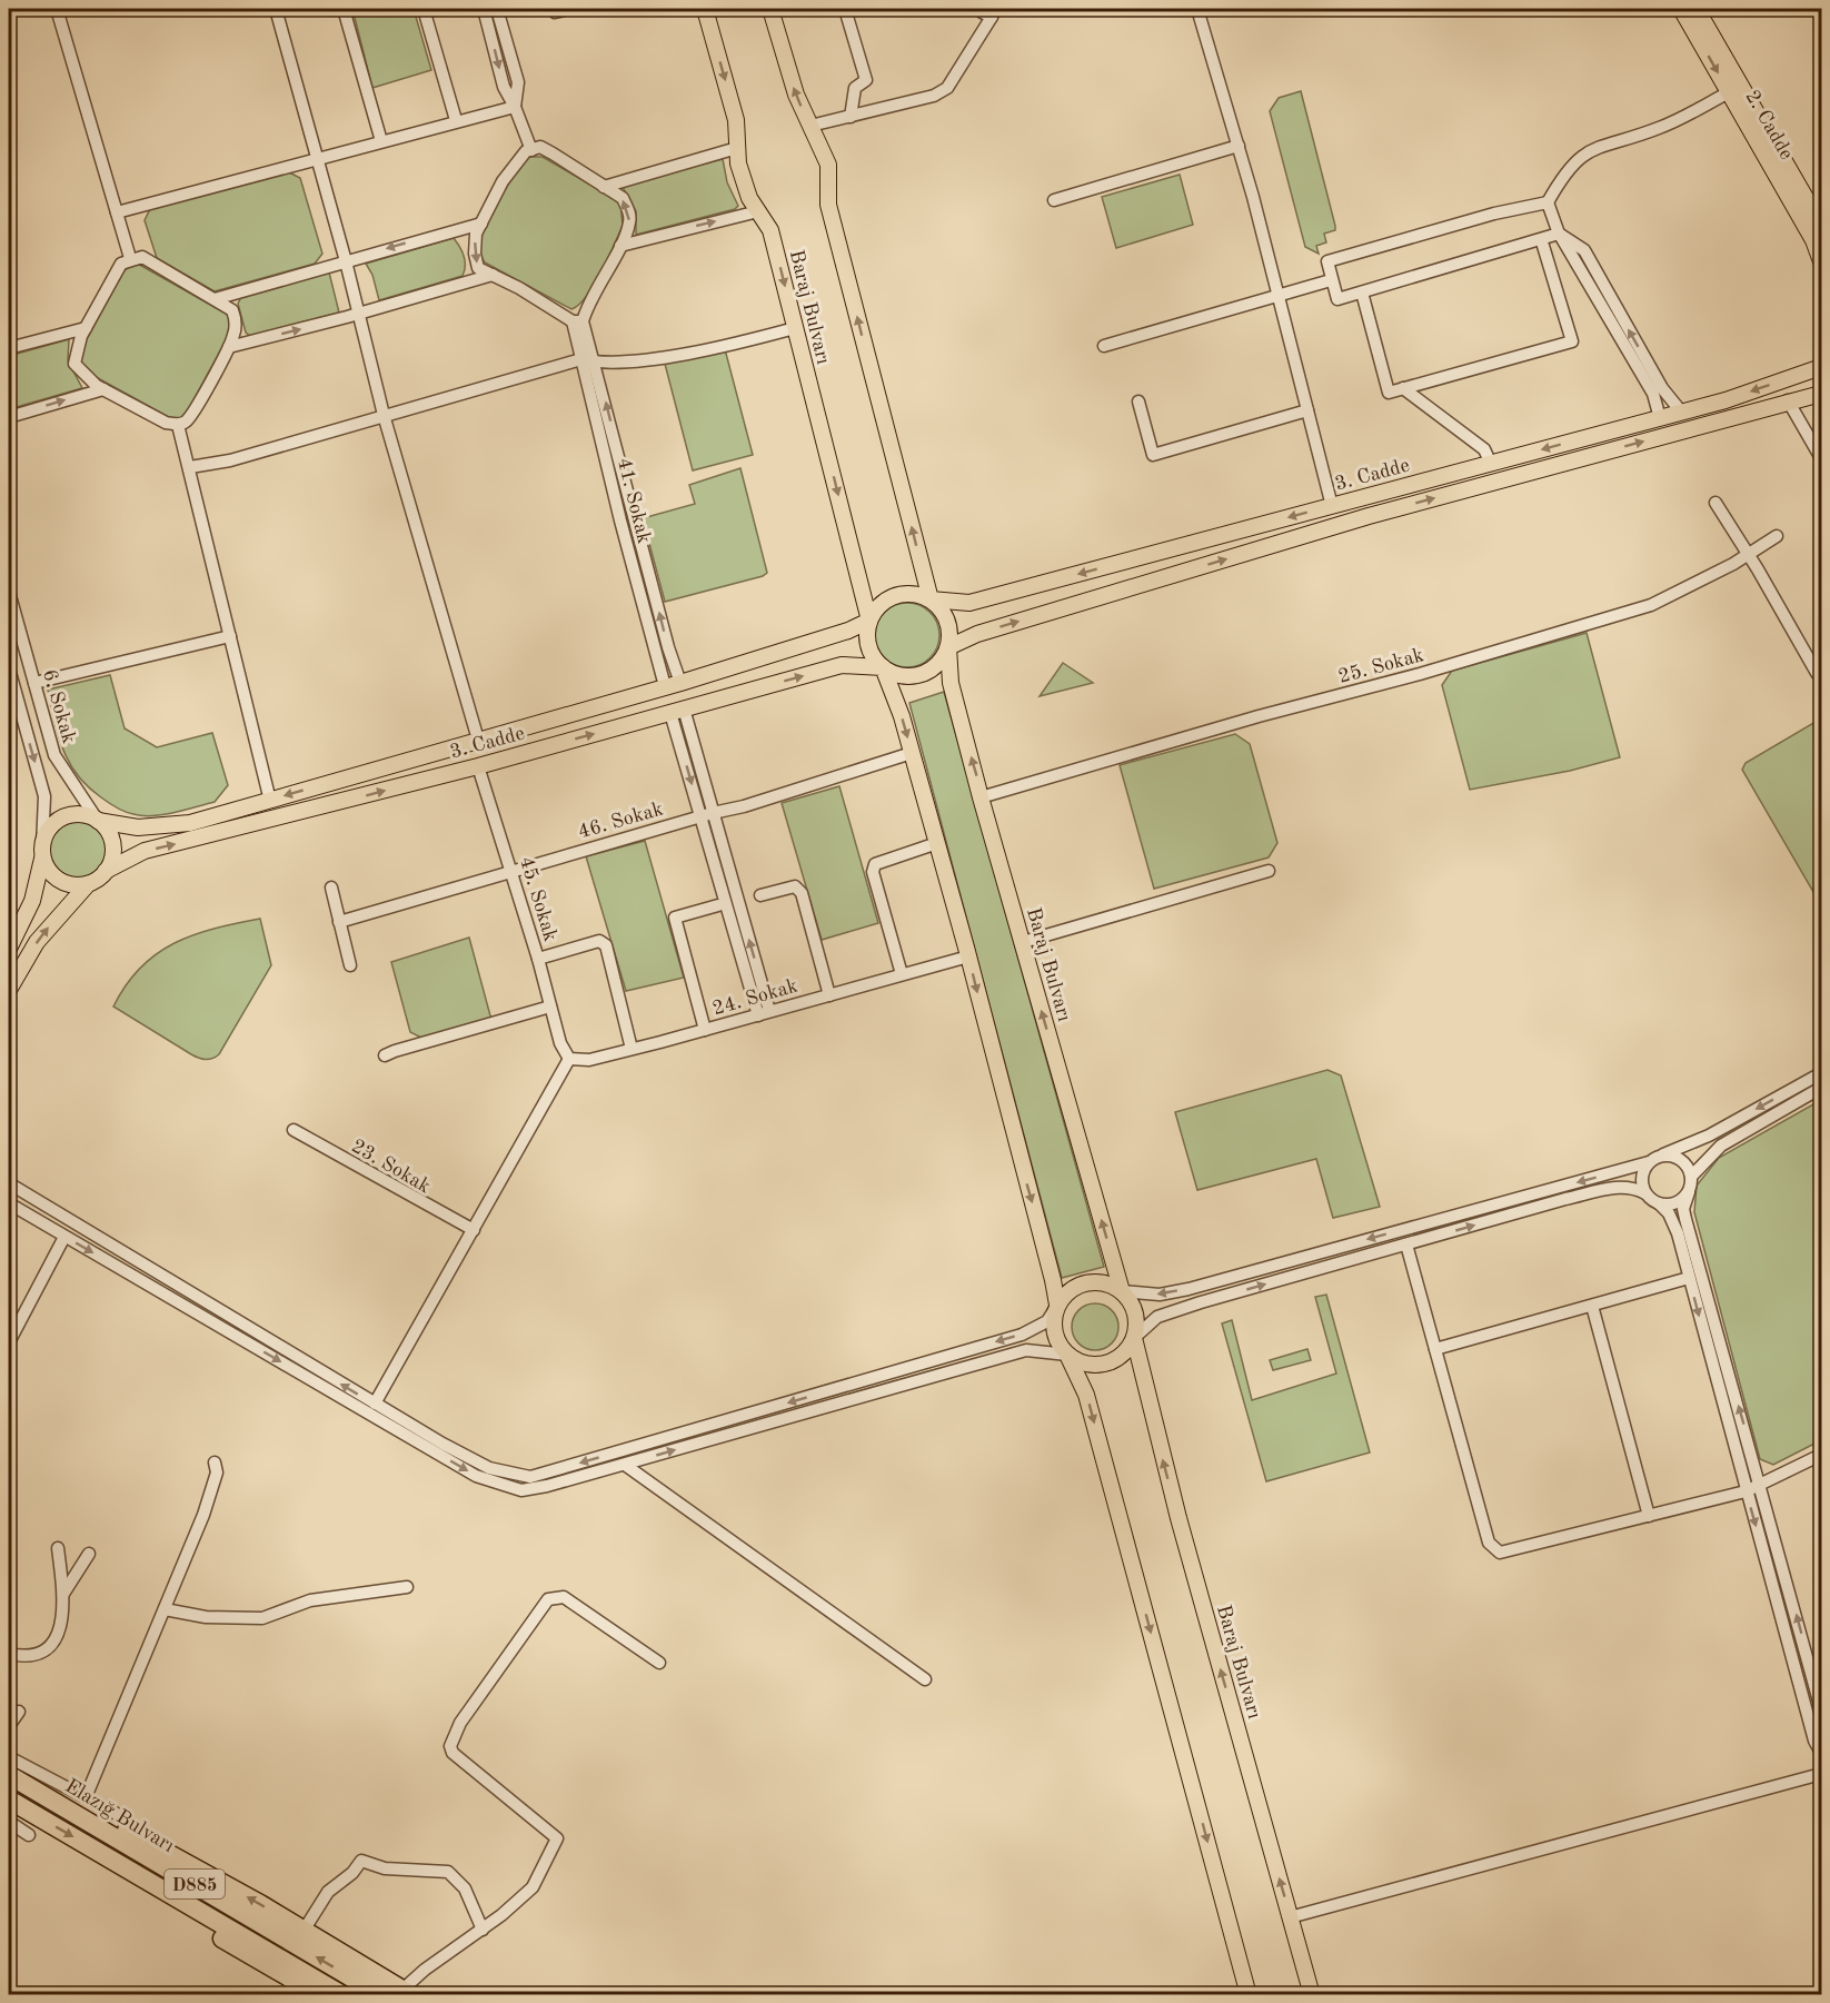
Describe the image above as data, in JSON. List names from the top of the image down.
{
  "streets": {
    "highway": ["Elazığ Bulvarı", "D885"],
    "main road": ["2. Cadde", "Baraj Bulvarı", "3. Cadde"],
    "street": [
      "41. Sokak",
      "25. Sokak",
      "6. Sokak",
      "46. Sokak",
      "45. Sokak",
      "24. Sokak",
      "23. Sokak"
    ]
  },
  "crossings": [
    ["Baraj Bulvarı", "3. Cadde"],
    ["Baraj Bulvarı", "25. Sokak"],
    ["3. Cadde", "41. Sokak"],
    ["3. Cadde", "6. Sokak"],
    ["3. Cadde", "45. Sokak"],
    ["46. Sokak", "45. Sokak"],
    ["45. Sokak", "24. Sokak"]
  ]
}
